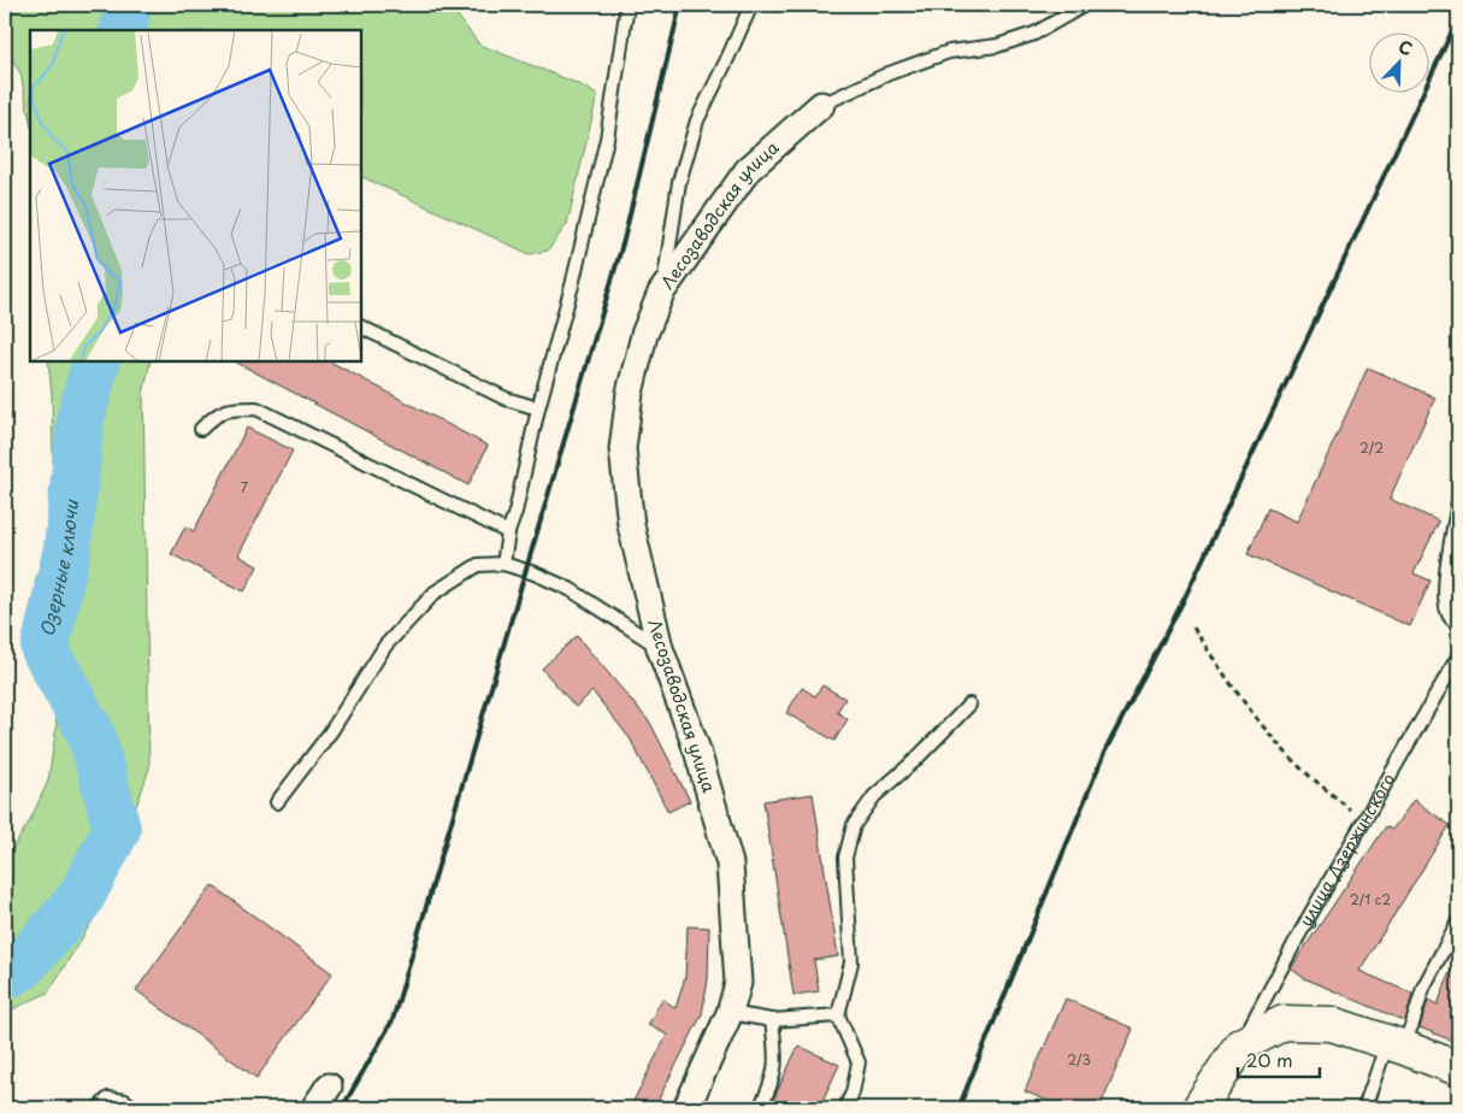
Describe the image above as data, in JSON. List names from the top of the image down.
{
  "streets": {
    "street": ["Лесозаводская улица", "улица Дзержинского"]
  },
  "water": ["Озерные ключи"],
  "house_numbers": [
    "2/2",
    "7",
    "2/1 с2",
    "2/3"
  ],
  "scale_bar": "20 m",
  "north": "top right"
}
